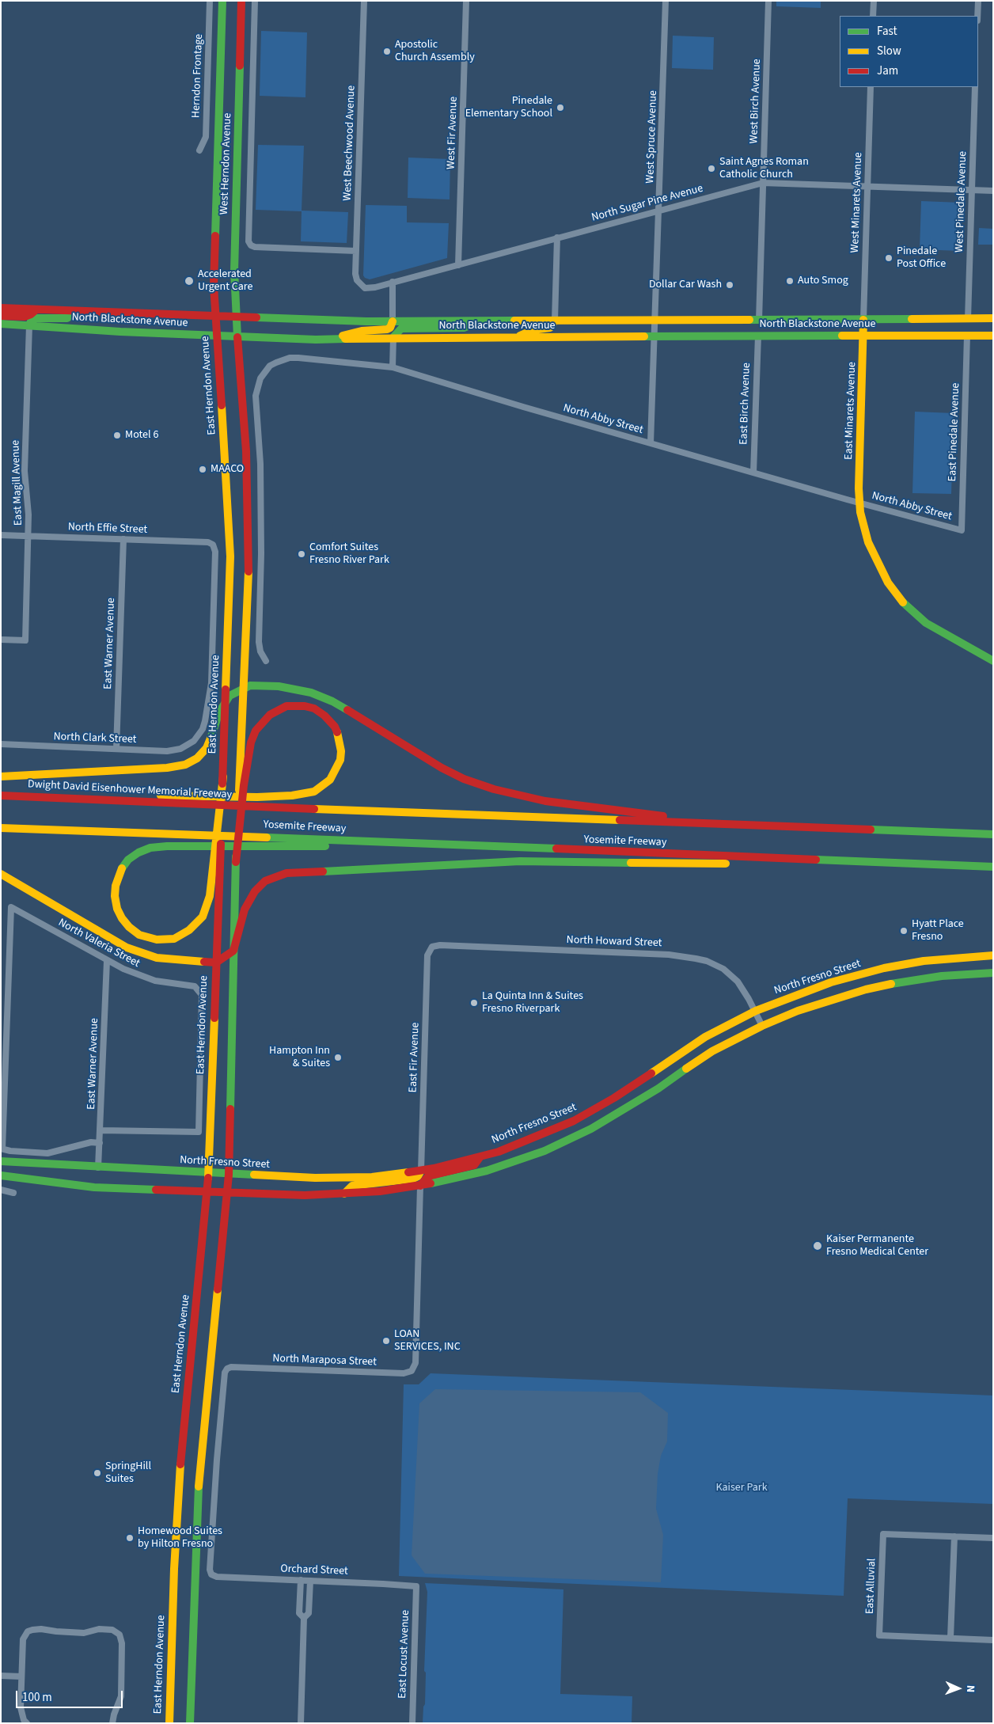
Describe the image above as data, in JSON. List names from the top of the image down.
{
  "streets": {
    "main road": [
      "West Herndon Avenue",
      "North Blackstone Avenue",
      "East Herndon Avenue",
      "East Minarets Avenue",
      "Dwight David Eisenhower Memorial Freeway",
      "Yosemite Freeway",
      "North Fresno Street"
    ],
    "street": [
      "Herndon Frontage",
      "West Birch Avenue",
      "West Fir Avenue",
      "West Spruce Avenue",
      "West Beechwood Avenue",
      "West Pinedale Avenue",
      "West Minarets Avenue",
      "North Sugar Pine Avenue",
      "East Birch Avenue",
      "North Abby Street",
      "East Pinedale Avenue",
      "East Magill Avenue",
      "North Effie Street",
      "East Warner Avenue",
      "North Clark Street",
      "North Howard Street",
      "North Valeria Street",
      "East Fir Avenue",
      "North Maraposa Street",
      "Orchard Street",
      "East Alluvial",
      "East Locust Avenue"
    ]
  },
  "crossings": [
    ["West Birch Avenue", "North Sugar Pine Avenue"],
    ["West Birch Avenue", "North Blackstone Avenue"],
    ["West Fir Avenue", "North Sugar Pine Avenue"],
    ["West Spruce Avenue", "North Sugar Pine Avenue"],
    ["West Spruce Avenue", "North Blackstone Avenue"],
    ["West Spruce Avenue", "North Abby Street"],
    ["West Beechwood Avenue", "North Sugar Pine Avenue"],
    ["West Herndon Avenue", "North Blackstone Avenue"],
    ["West Herndon Avenue", "East Herndon Avenue"],
    ["West Pinedale Avenue", "North Sugar Pine Avenue"],
    ["West Pinedale Avenue", "North Blackstone Avenue"],
    ["West Minarets Avenue", "North Sugar Pine Avenue"],
    ["West Minarets Avenue", "North Blackstone Avenue"],
    ["West Minarets Avenue", "East Minarets Avenue"],
    ["North Blackstone Avenue", "East Herndon Avenue"],
    ["North Blackstone Avenue", "East Birch Avenue"],
    ["North Blackstone Avenue", "East Minarets Avenue"],
    ["North Blackstone Avenue", "East Pinedale Avenue"],
    ["North Blackstone Avenue", "East Magill Avenue"],
    ["East Herndon Avenue", "North Fresno Street"],
    ["East Birch Avenue", "North Abby Street"],
    ["East Minarets Avenue", "North Abby Street"],
    ["North Abby Street", "East Pinedale Avenue"],
    ["East Magill Avenue", "North Effie Street"],
    ["North Effie Street", "East Warner Avenue"],
    ["North Effie Street", "North Clark Street"],
    ["East Warner Avenue", "North Clark Street"],
    ["East Warner Avenue", "North Valeria Street"],
    ["East Warner Avenue", "North Fresno Street"],
    ["Dwight David Eisenhower Memorial Freeway", "Yosemite Freeway"],
    ["North Howard Street", "North Fresno Street"],
    ["North Howard Street", "East Fir Avenue"],
    ["North Fresno Street", "East Fir Avenue"],
    ["North Maraposa Street", "Orchard Street"],
    ["Orchard Street", "East Locust Avenue"]
  ],
  "parks": ["Kaiser Park"],
  "places": [
    "Apostolic Church Assembly",
    "Pinedale Elementary School",
    "Saint Agnes Roman Catholic Church",
    "Pinedale Post Office",
    "Accelerated Urgent Care",
    "Auto Smog",
    "Dollar Car Wash",
    "Motel 6",
    "MAACO",
    "Comfort Suites Fresno River Park",
    "Hyatt Place Fresno",
    "La Quinta Inn & Suites Fresno Riverpark",
    "Hampton Inn & Suites",
    "Kaiser Permanente Fresno Medical Center",
    "LOAN SERVICES, INC",
    "SpringHill Suites",
    "Homewood Suites by Hilton Fresno"
  ],
  "legend": ["Fast", "Slow", "Jam"],
  "scale_bar": "100 m",
  "north": "right"
}
